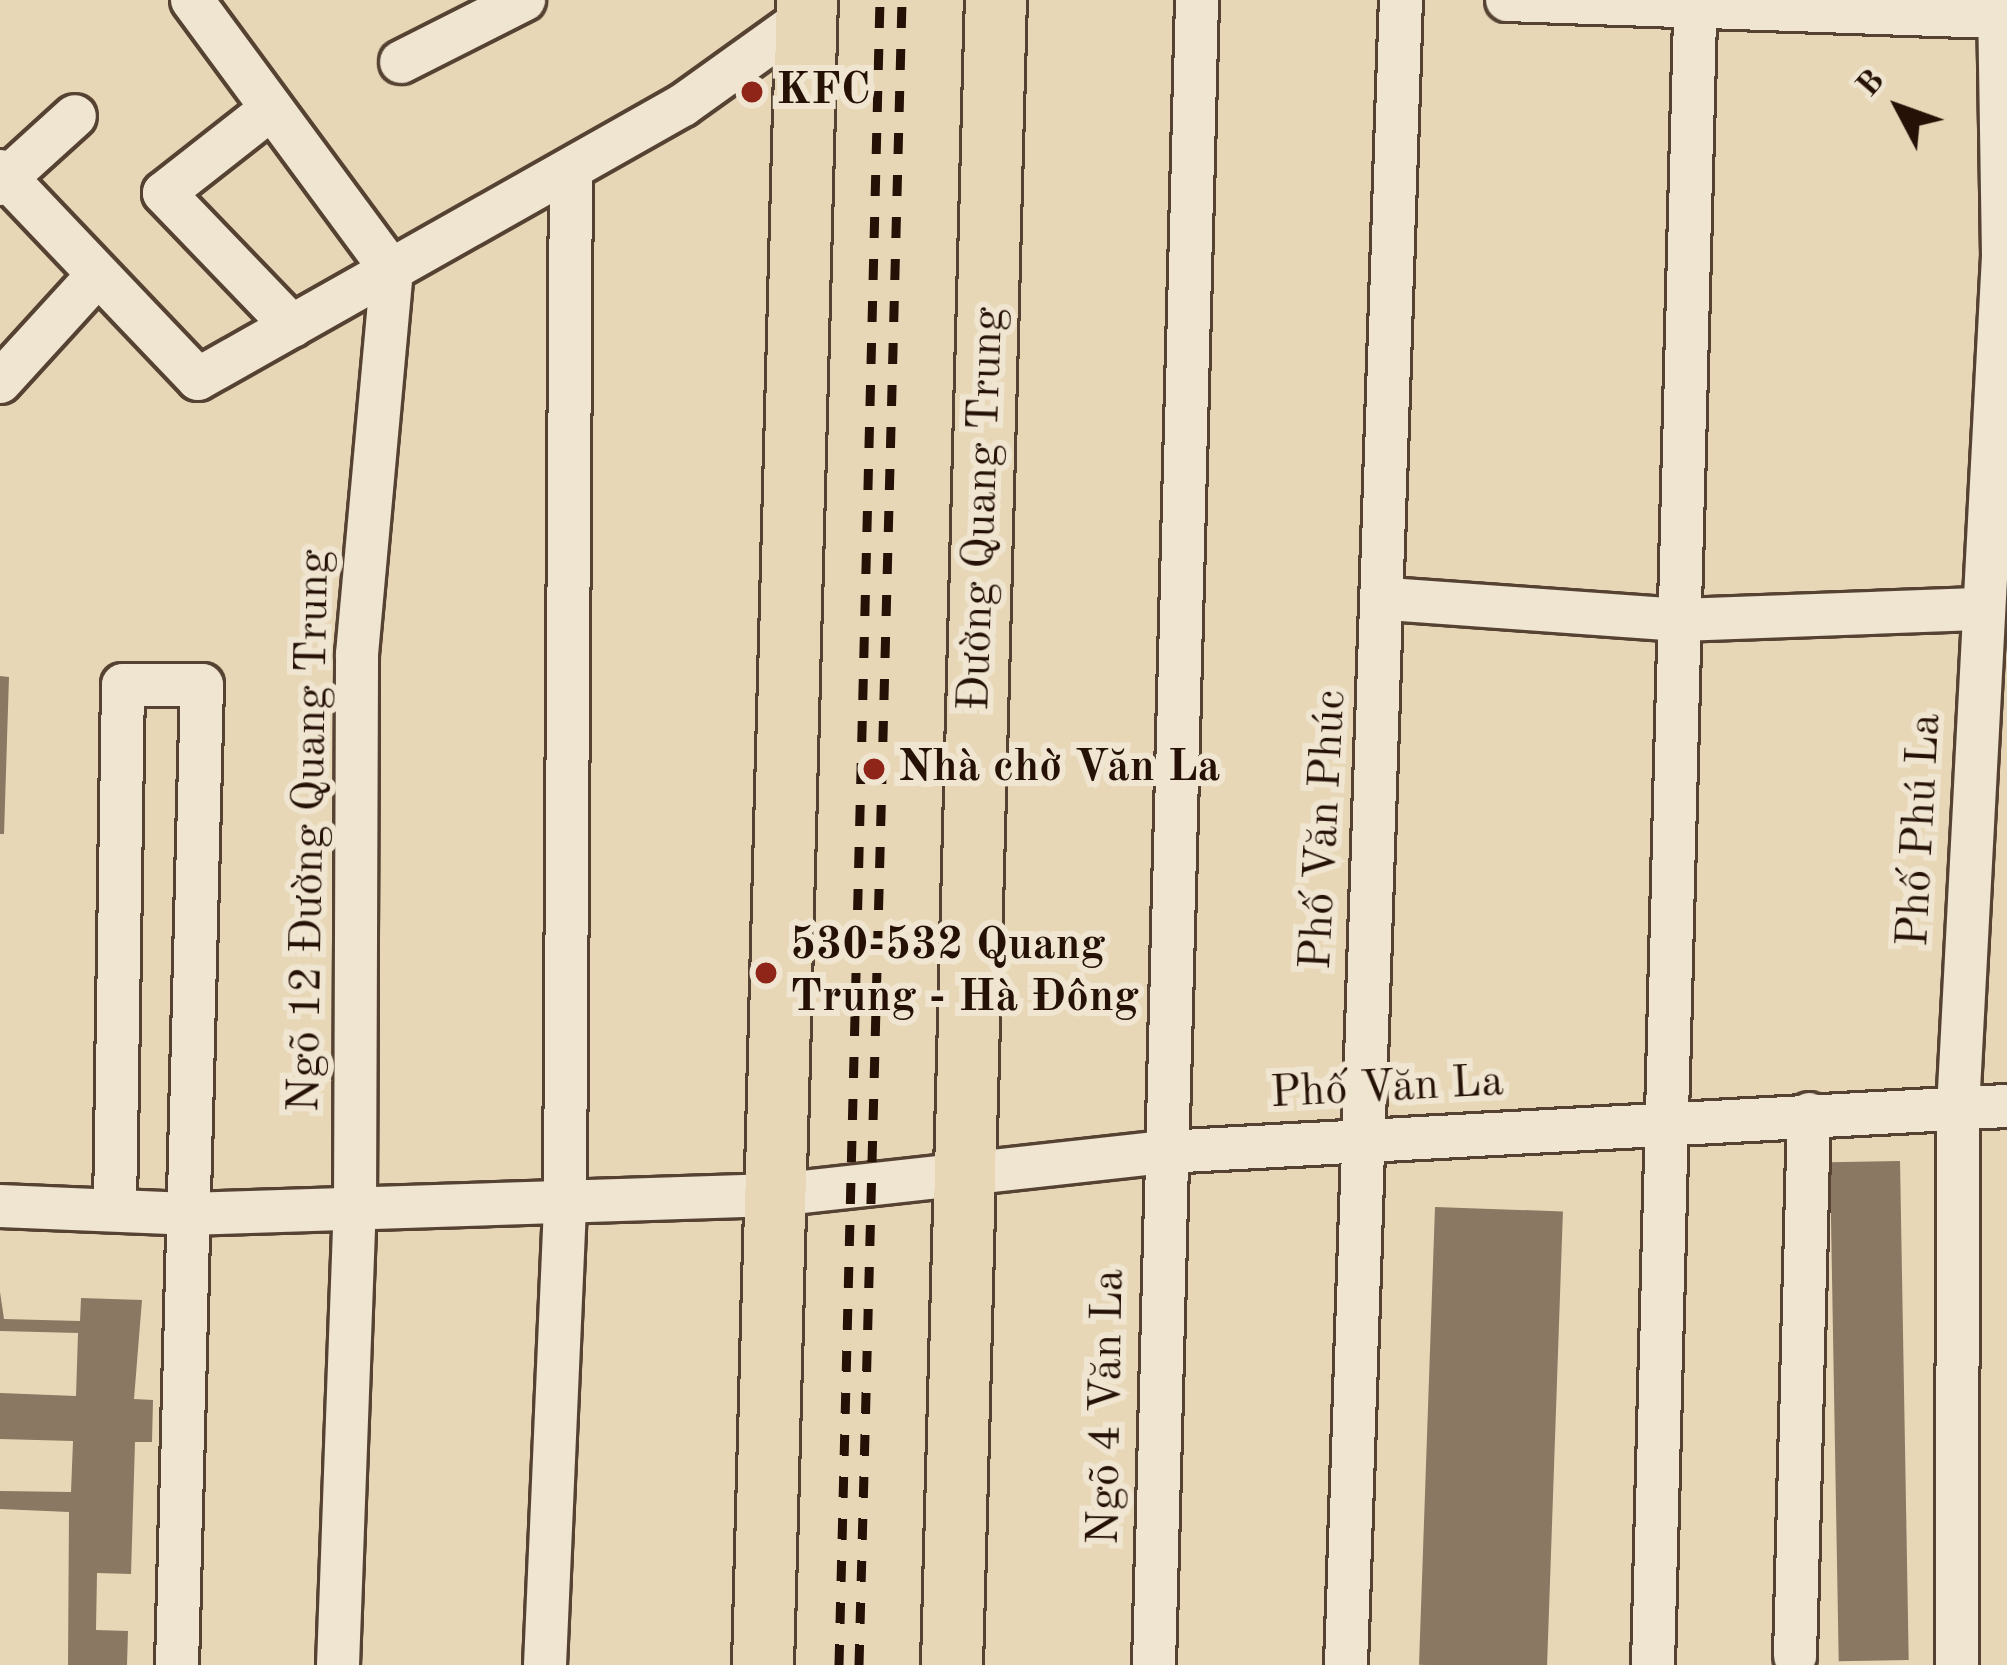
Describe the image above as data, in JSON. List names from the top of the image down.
{
  "streets": {
    "highway": ["Đường Quang Trung"],
    "street": [
      "Phố Văn Phúc",
      "Phố Phú La",
      "Ngõ 12 Đường Quang Trung",
      "Phố Văn La",
      "Ngõ 4 Văn La"
    ]
  },
  "crossings": [
    ["Đường Quang Trung", "Phố Văn La"],
    ["Phố Văn Phúc", "Phố Văn La"],
    ["Phố Phú La", "Phố Văn La"],
    ["Ngõ 12 Đường Quang Trung", "Phố Văn La"],
    ["Phố Văn La", "Ngõ 4 Văn La"]
  ],
  "places": ["KFC", "Nhà chờ Văn La", "530-532 Quang Trung - Hà Đông"],
  "north": "top left"
}
